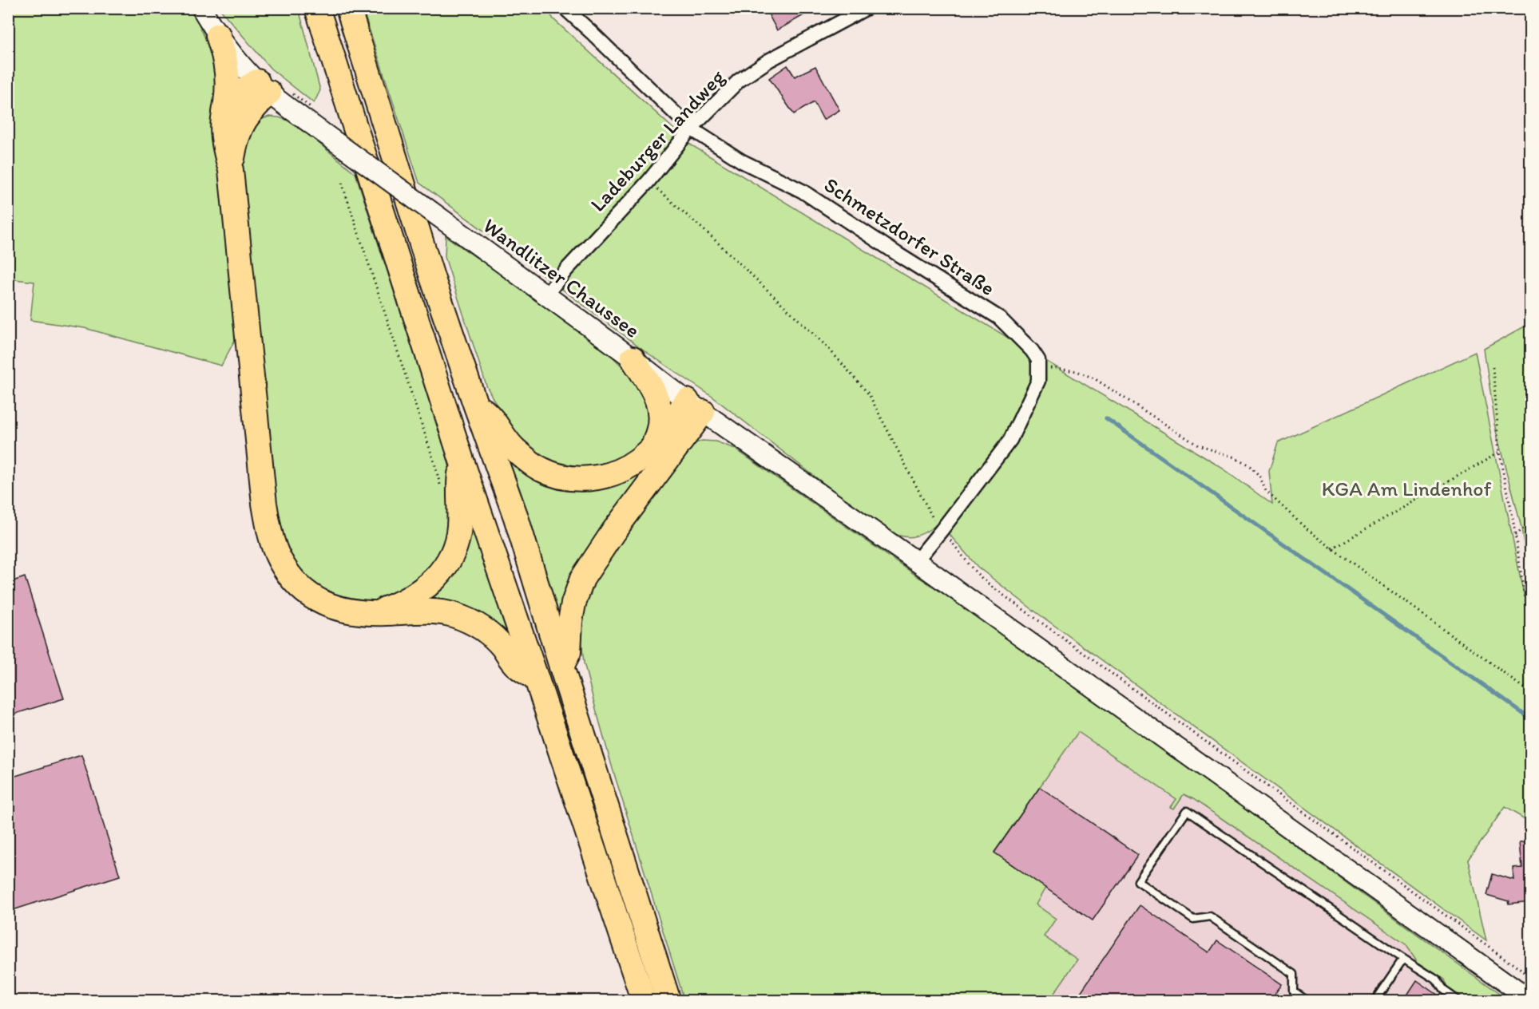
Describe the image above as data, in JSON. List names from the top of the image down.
{
  "streets": {
    "main road": ["Wandlitzer Chaussee"],
    "street": ["Ladeburger Landweg", "Schmetzdorfer Straße"]
  },
  "crossings": [
    ["Ladeburger Landweg", "Schmetzdorfer Straße"],
    ["Ladeburger Landweg", "Wandlitzer Chaussee"]
  ],
  "parks": ["KGA Am Lindenhof"]
}
